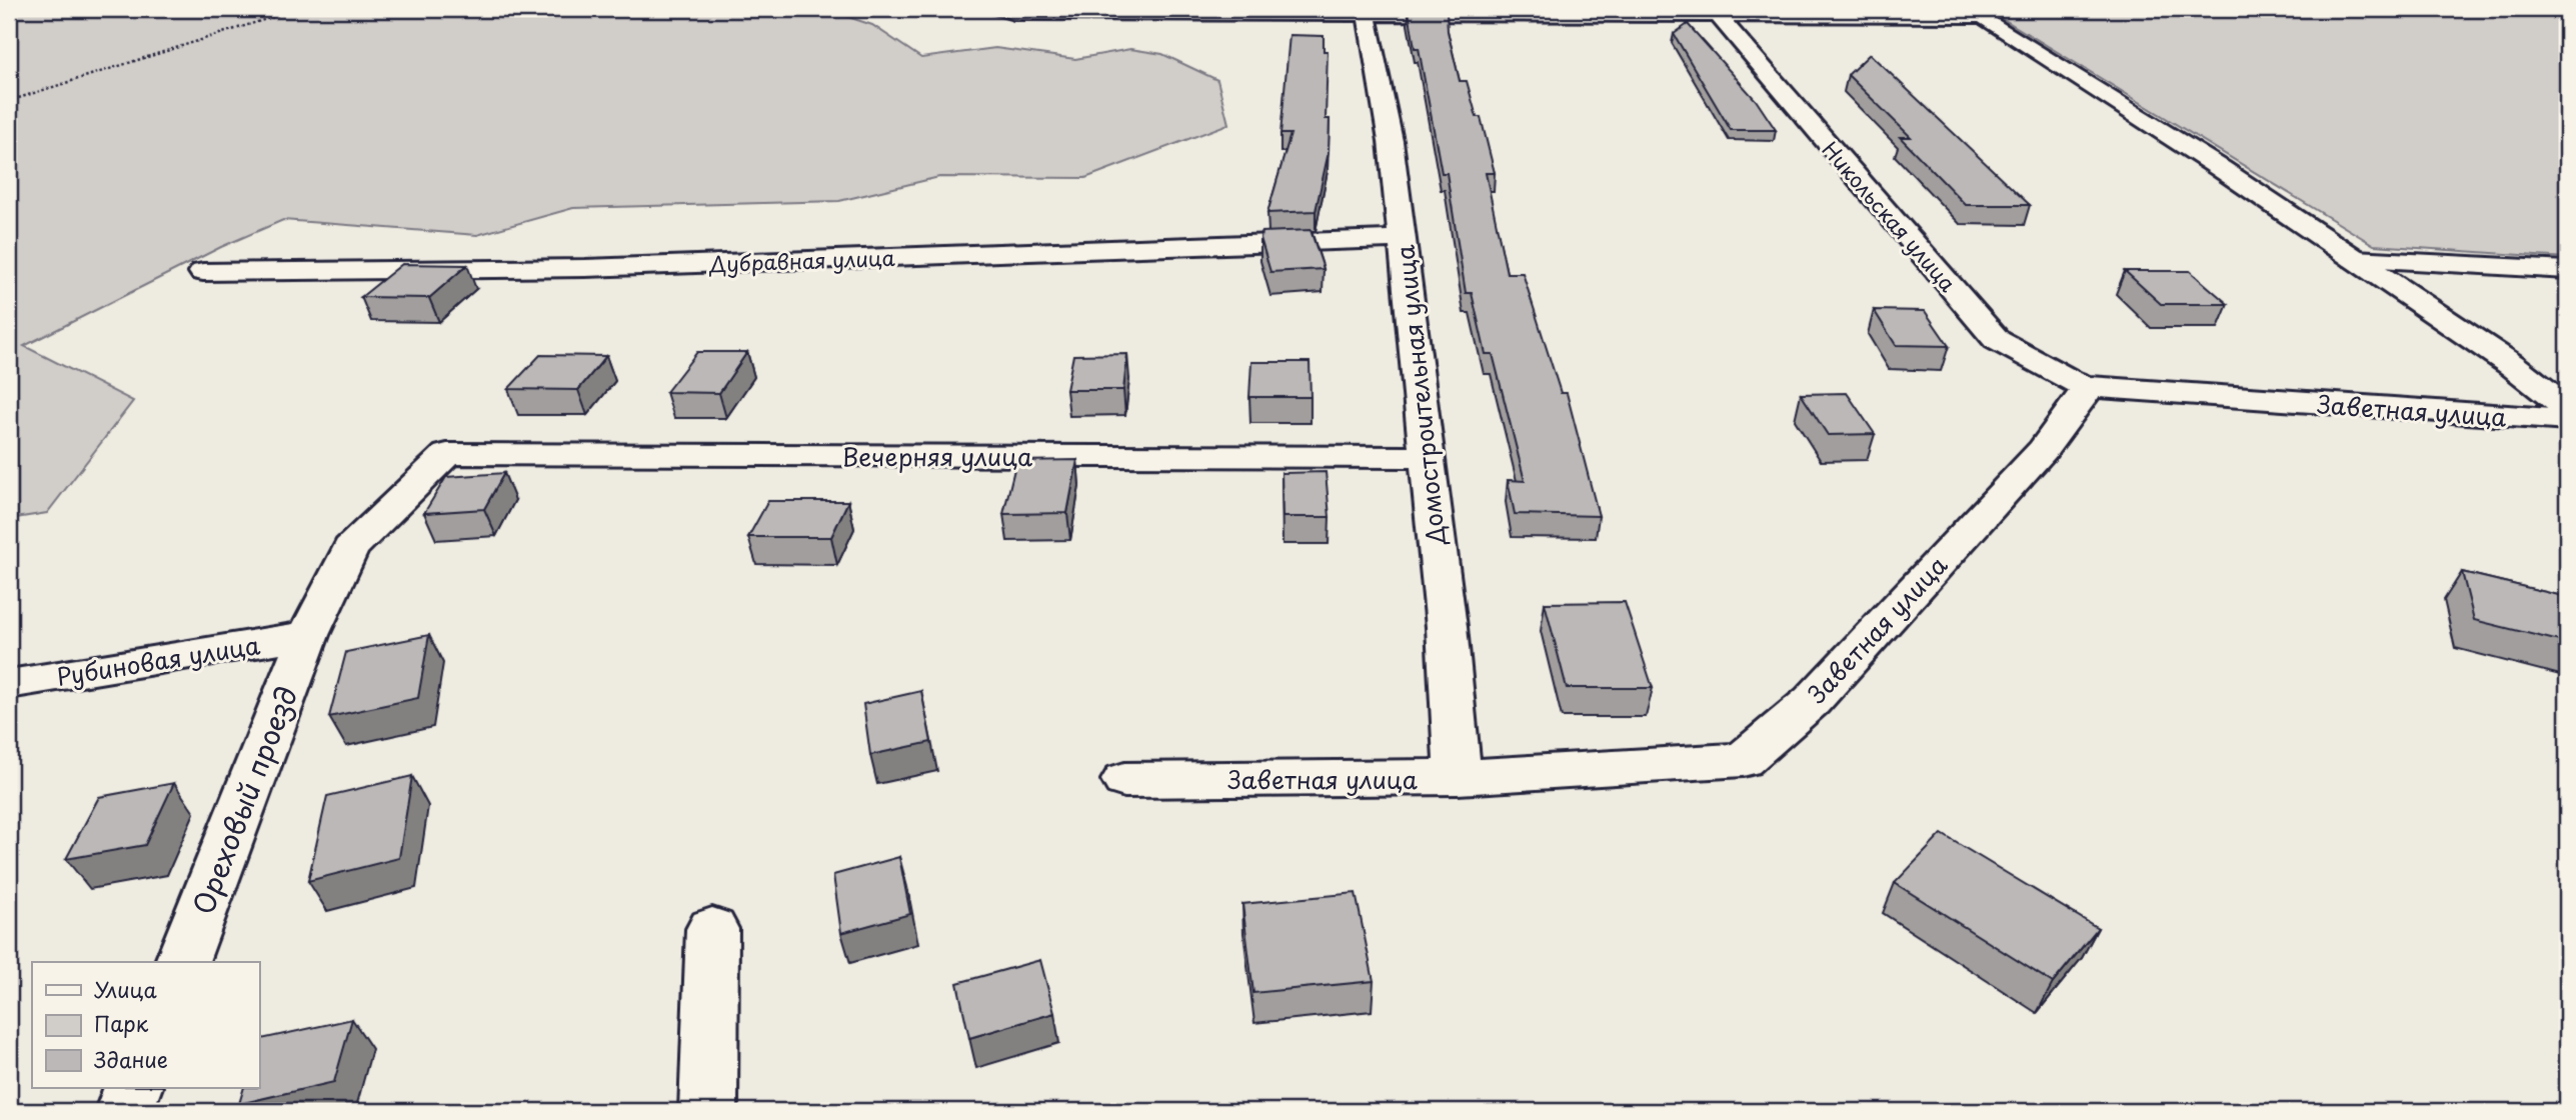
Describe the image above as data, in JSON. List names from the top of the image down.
{
  "streets": {
    "street": [
      "Никольская улица",
      "Дубравная улица",
      "Домостроительная улица",
      "Заветная улица",
      "Вечерняя улица",
      "Рубиновая улица",
      "Ореховый проезд"
    ]
  },
  "crossings": [
    ["Никольская улица", "Заветная улица"],
    ["Дубравная улица", "Домостроительная улица"],
    ["Домостроительная улица", "Заветная улица"],
    ["Домостроительная улица", "Вечерняя улица"],
    ["Вечерняя улица", "Ореховый проезд"],
    ["Рубиновая улица", "Ореховый проезд"]
  ],
  "legend": ["Улица", "Парк", "Здание"]
}
